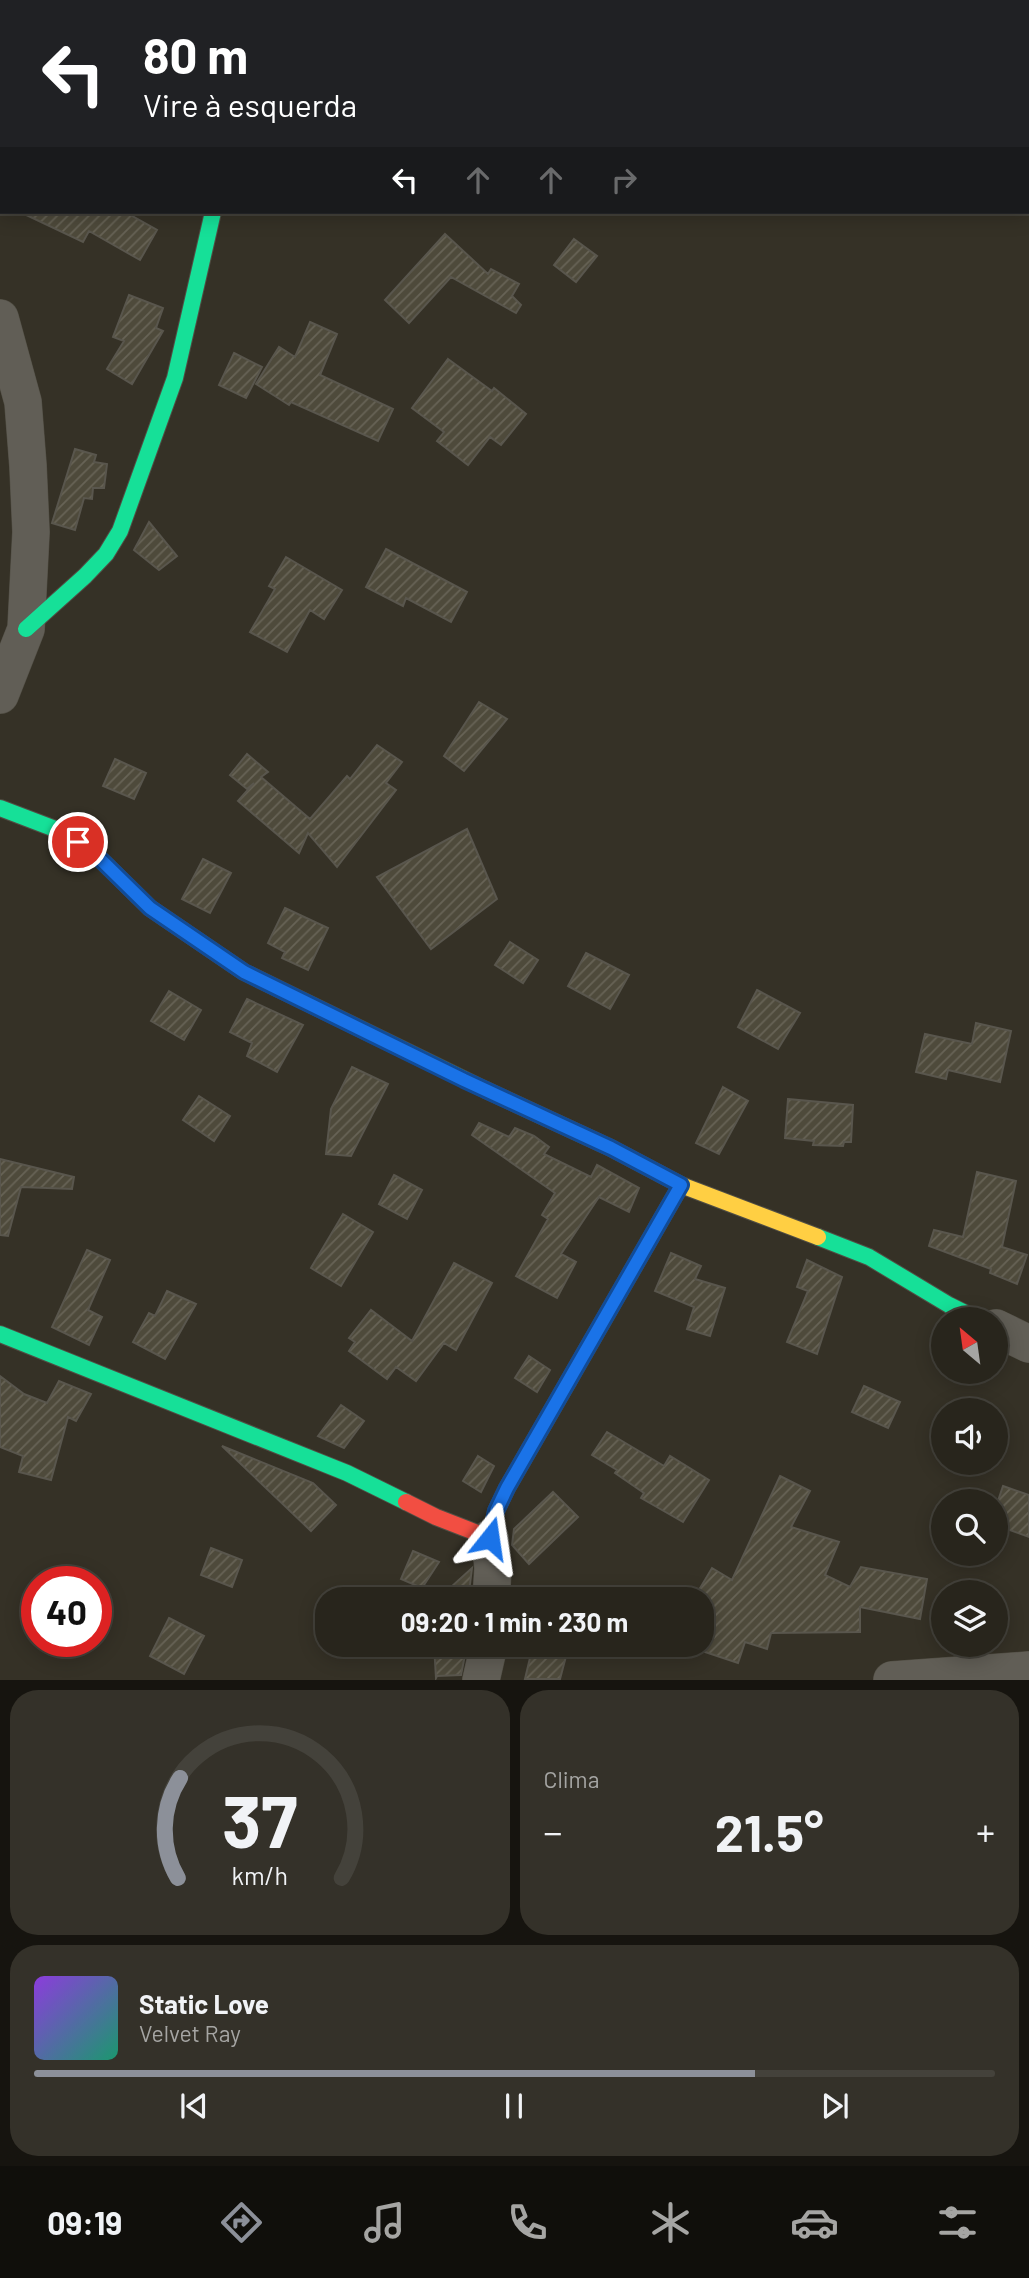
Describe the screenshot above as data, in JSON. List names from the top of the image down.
{
  "north": "top left",
  "page": {
    "turn": ["80 m", "Vire à esquerda"],
    "limit": "40",
    "trip": "09:20 · 1 min · 230 m",
    "tile": "Clima",
    "heat": ["−", "21.5°", "+"],
    "song": ["Static Love", "Velvet Ray"],
    "tabs": "09:19",
    "gauge": ["37", "km/h"]
  }
}
